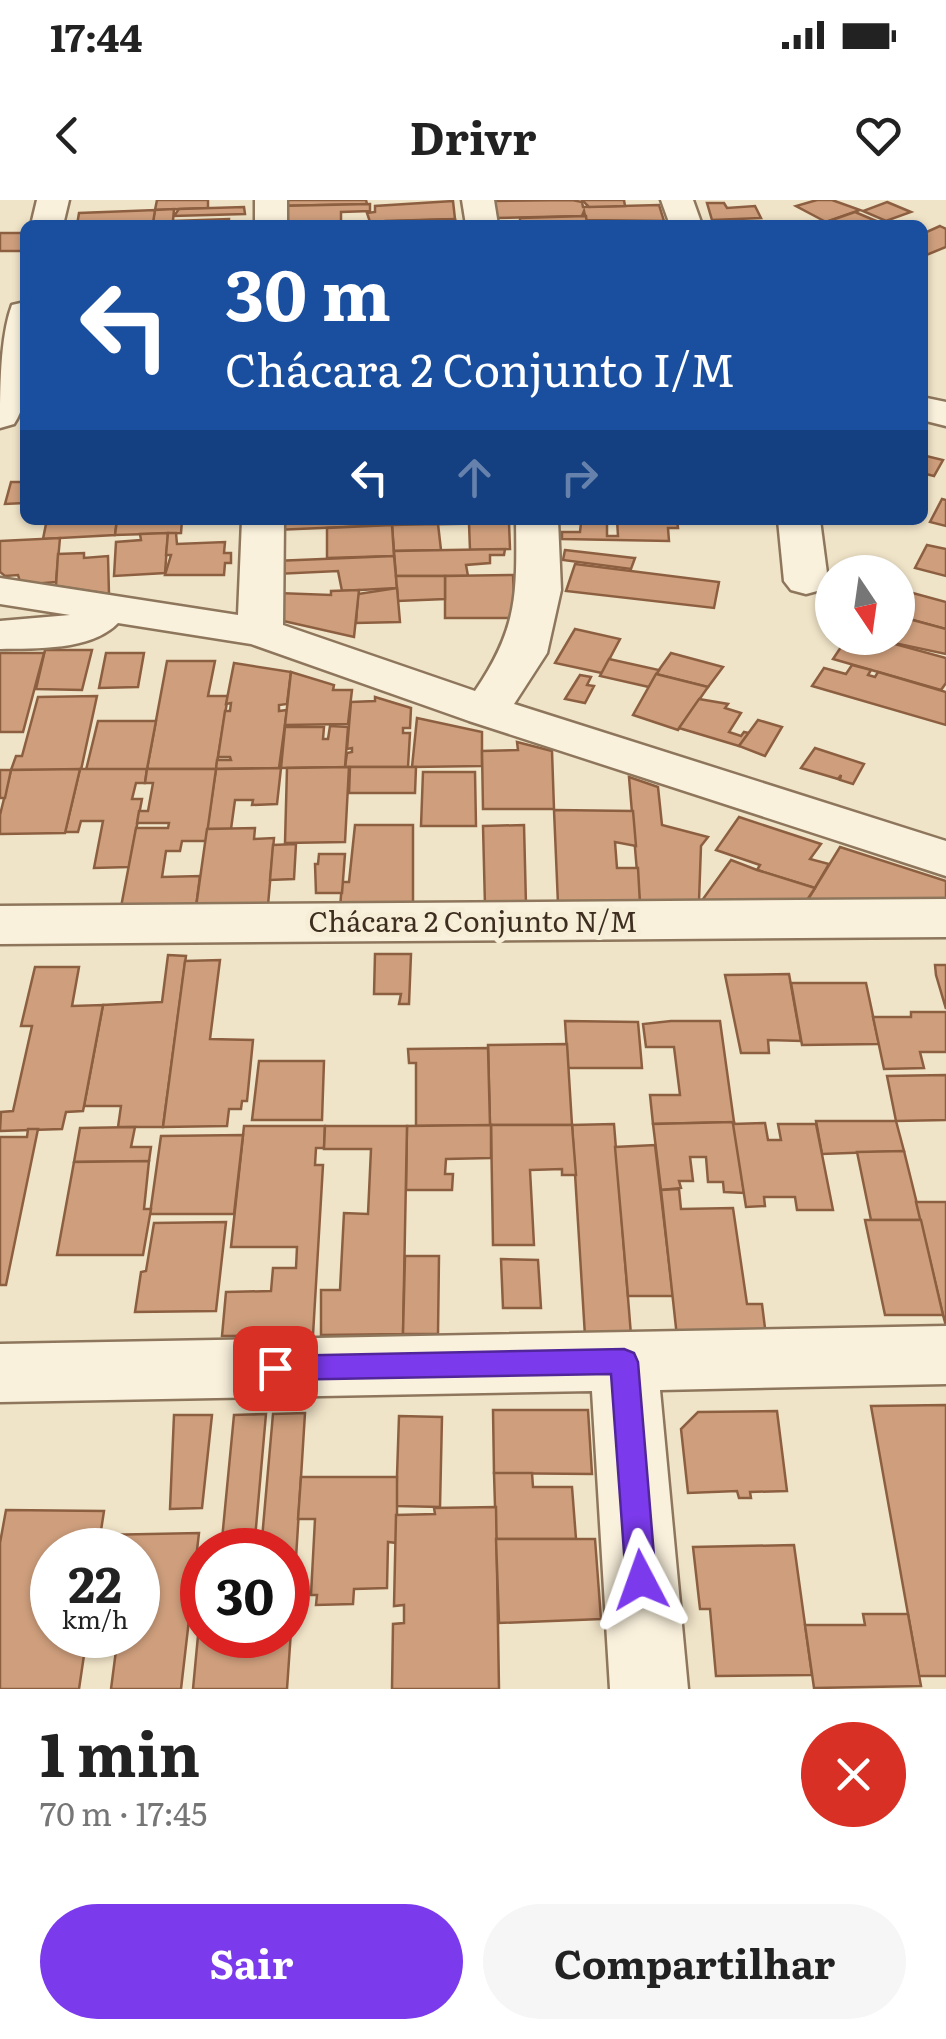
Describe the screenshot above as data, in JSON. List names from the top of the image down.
{
  "streets": {
    "street": ["Chácara 2 Conjunto N/M"]
  },
  "north": "bottom",
  "page": {
    "status": "17:44",
    "header": "Drivr",
    "turn": ["30 m", "Chácara 2 Conjunto I/M"],
    "speed": "22 km/h",
    "limit": "30",
    "heading": ["1 min", "70 m · 17:45"],
    "buttons": ["Sair", "Compartilhar"]
  }
}
